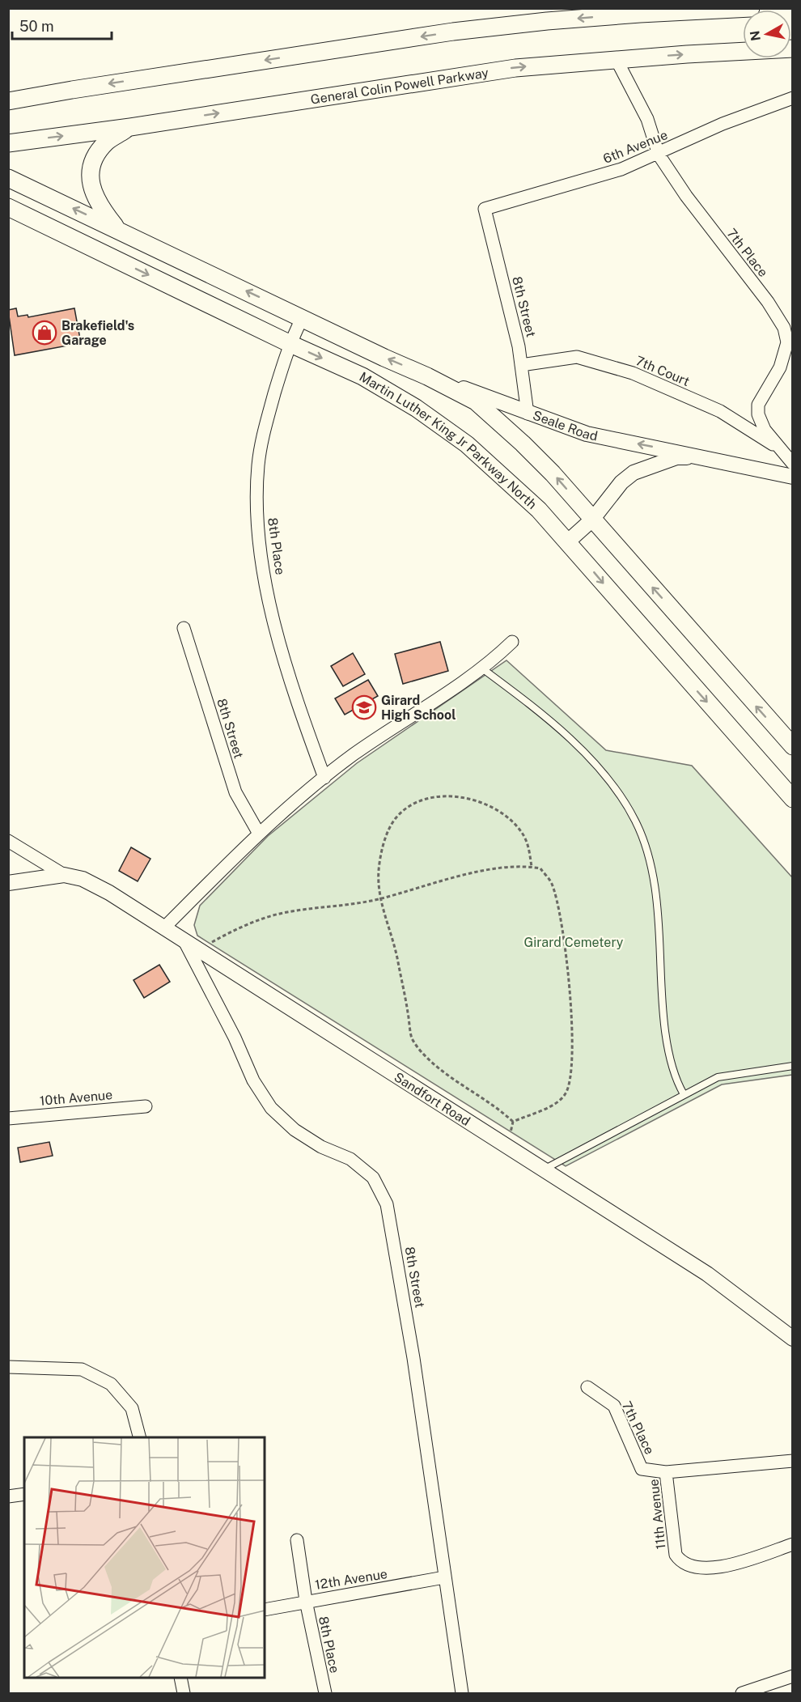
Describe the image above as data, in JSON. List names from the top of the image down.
{
  "streets": {
    "main road": ["General Colin Powell Parkway", "Martin Luther King Jr Parkway North"],
    "street": [
      "6th Avenue",
      "7th Place",
      "8th Street",
      "7th Court",
      "Seale Road",
      "8th Place",
      "10th Avenue",
      "Sandfort Road",
      "11th Avenue",
      "12th Avenue"
    ]
  },
  "crossings": [
    ["General Colin Powell Parkway", "7th Place"],
    ["6th Avenue", "7th Place"],
    ["6th Avenue", "8th Street"],
    ["7th Place", "7th Court"],
    ["7th Place", "11th Avenue"],
    ["8th Street", "7th Court"],
    ["8th Street", "Seale Road"],
    ["8th Street", "Sandfort Road"],
    ["8th Street", "12th Avenue"],
    ["Seale Road", "Martin Luther King Jr Parkway North"],
    ["Martin Luther King Jr Parkway North", "8th Place"],
    ["8th Place", "12th Avenue"]
  ],
  "parks": ["Girard Cemetery"],
  "places": {
    "shop": ["Brakefield's Garage"],
    "school or university": ["Girard High School"]
  },
  "scale_bar": "50 m",
  "north": "left"
}
